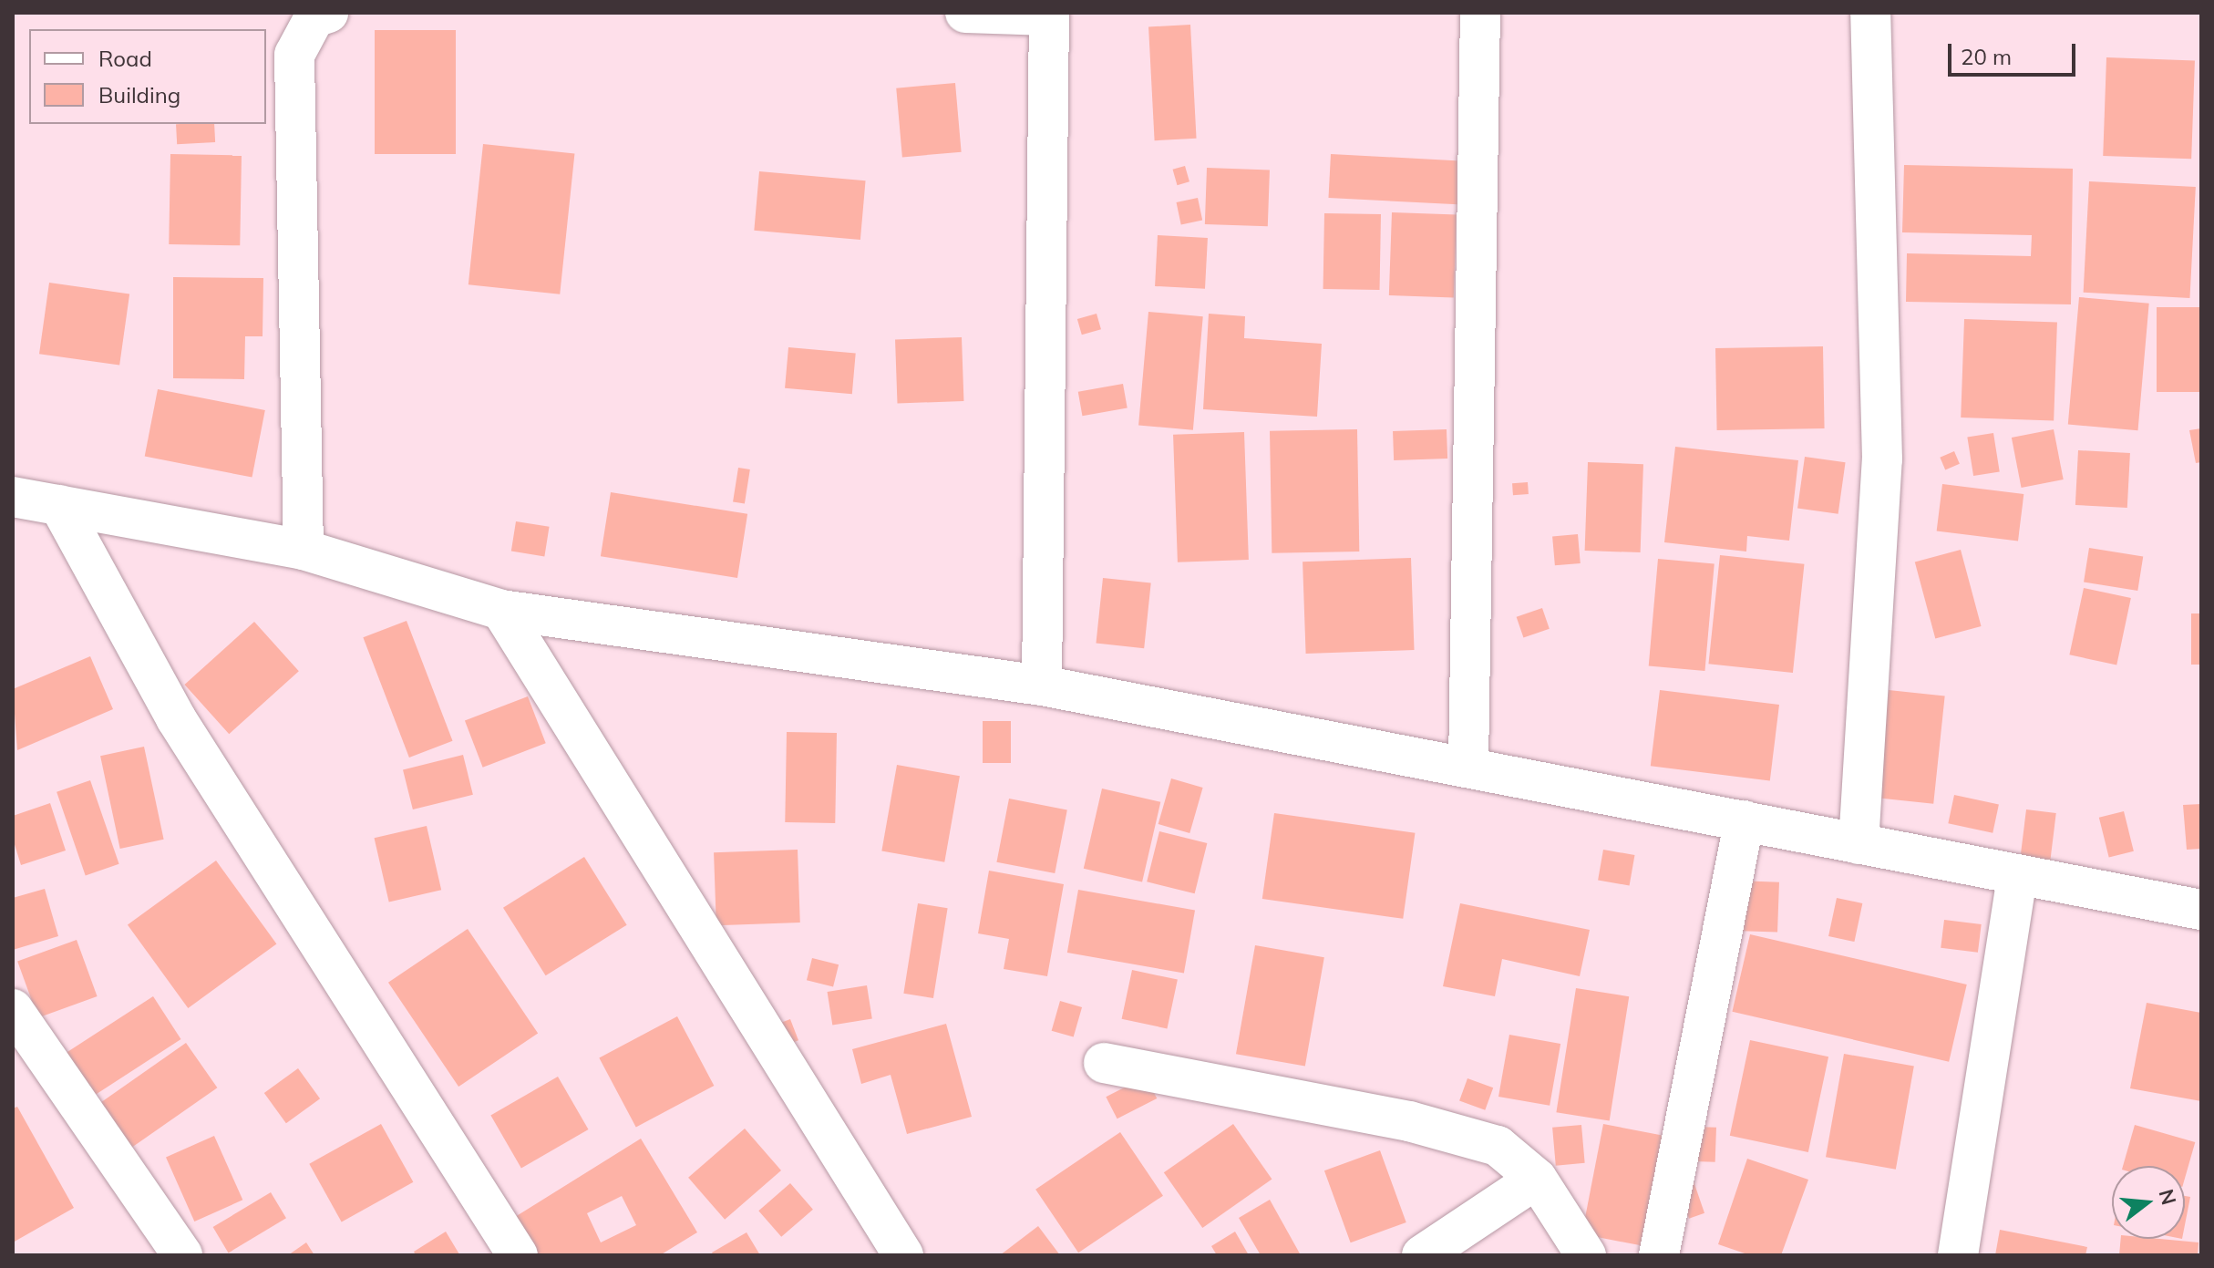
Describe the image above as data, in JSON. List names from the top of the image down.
{
  "legend": ["Road", "Building"],
  "scale_bar": "20 m",
  "north": "right"
}
